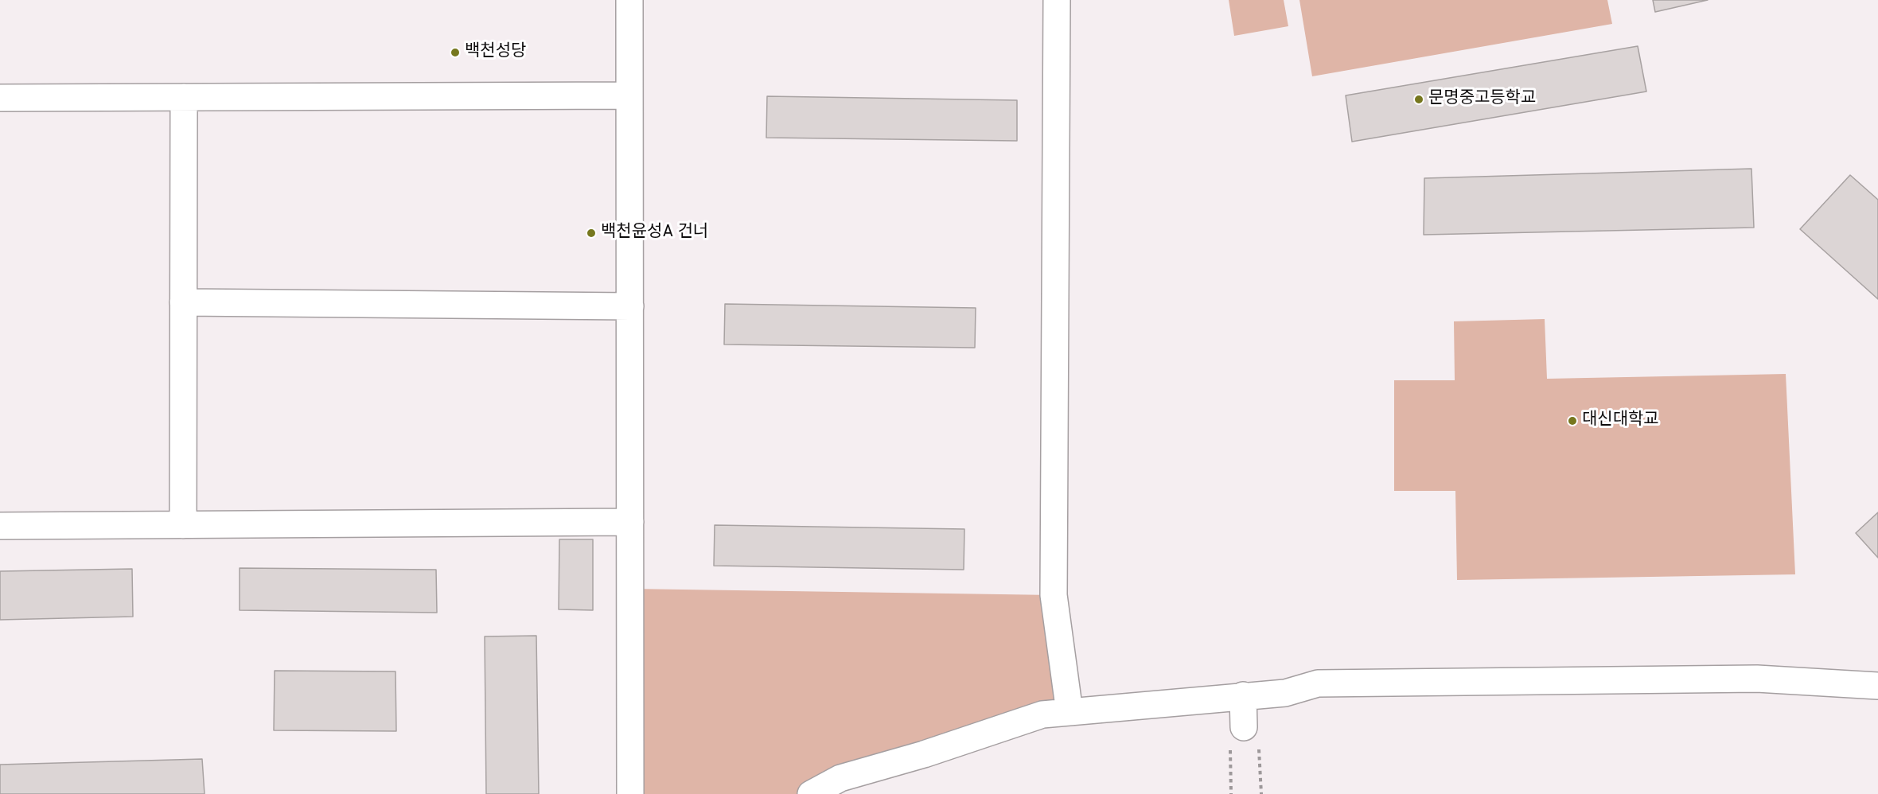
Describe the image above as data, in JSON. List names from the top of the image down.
{
  "places": [
    "백천성당",
    "문명중고등학교",
    "백천윤성A 건너",
    "대신대학교"
  ]
}
